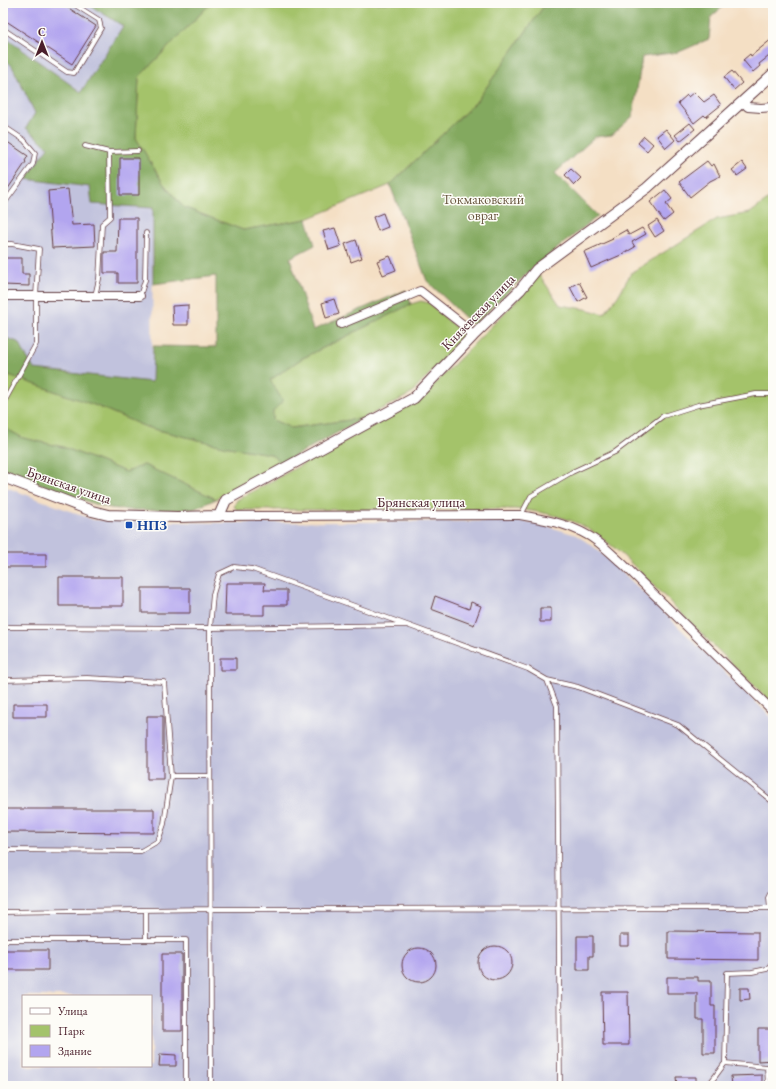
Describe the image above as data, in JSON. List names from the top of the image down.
{
  "streets": {
    "street": ["Князевская улица", "Брянская улица"]
  },
  "crossings": [
    ["Князевская улица", "Брянская улица"]
  ],
  "parks": ["Токмаковский овраг"],
  "places": {
    "transit": ["НПЗ"]
  },
  "legend": ["Улица", "Парк", "Здание"],
  "north": "top"
}
